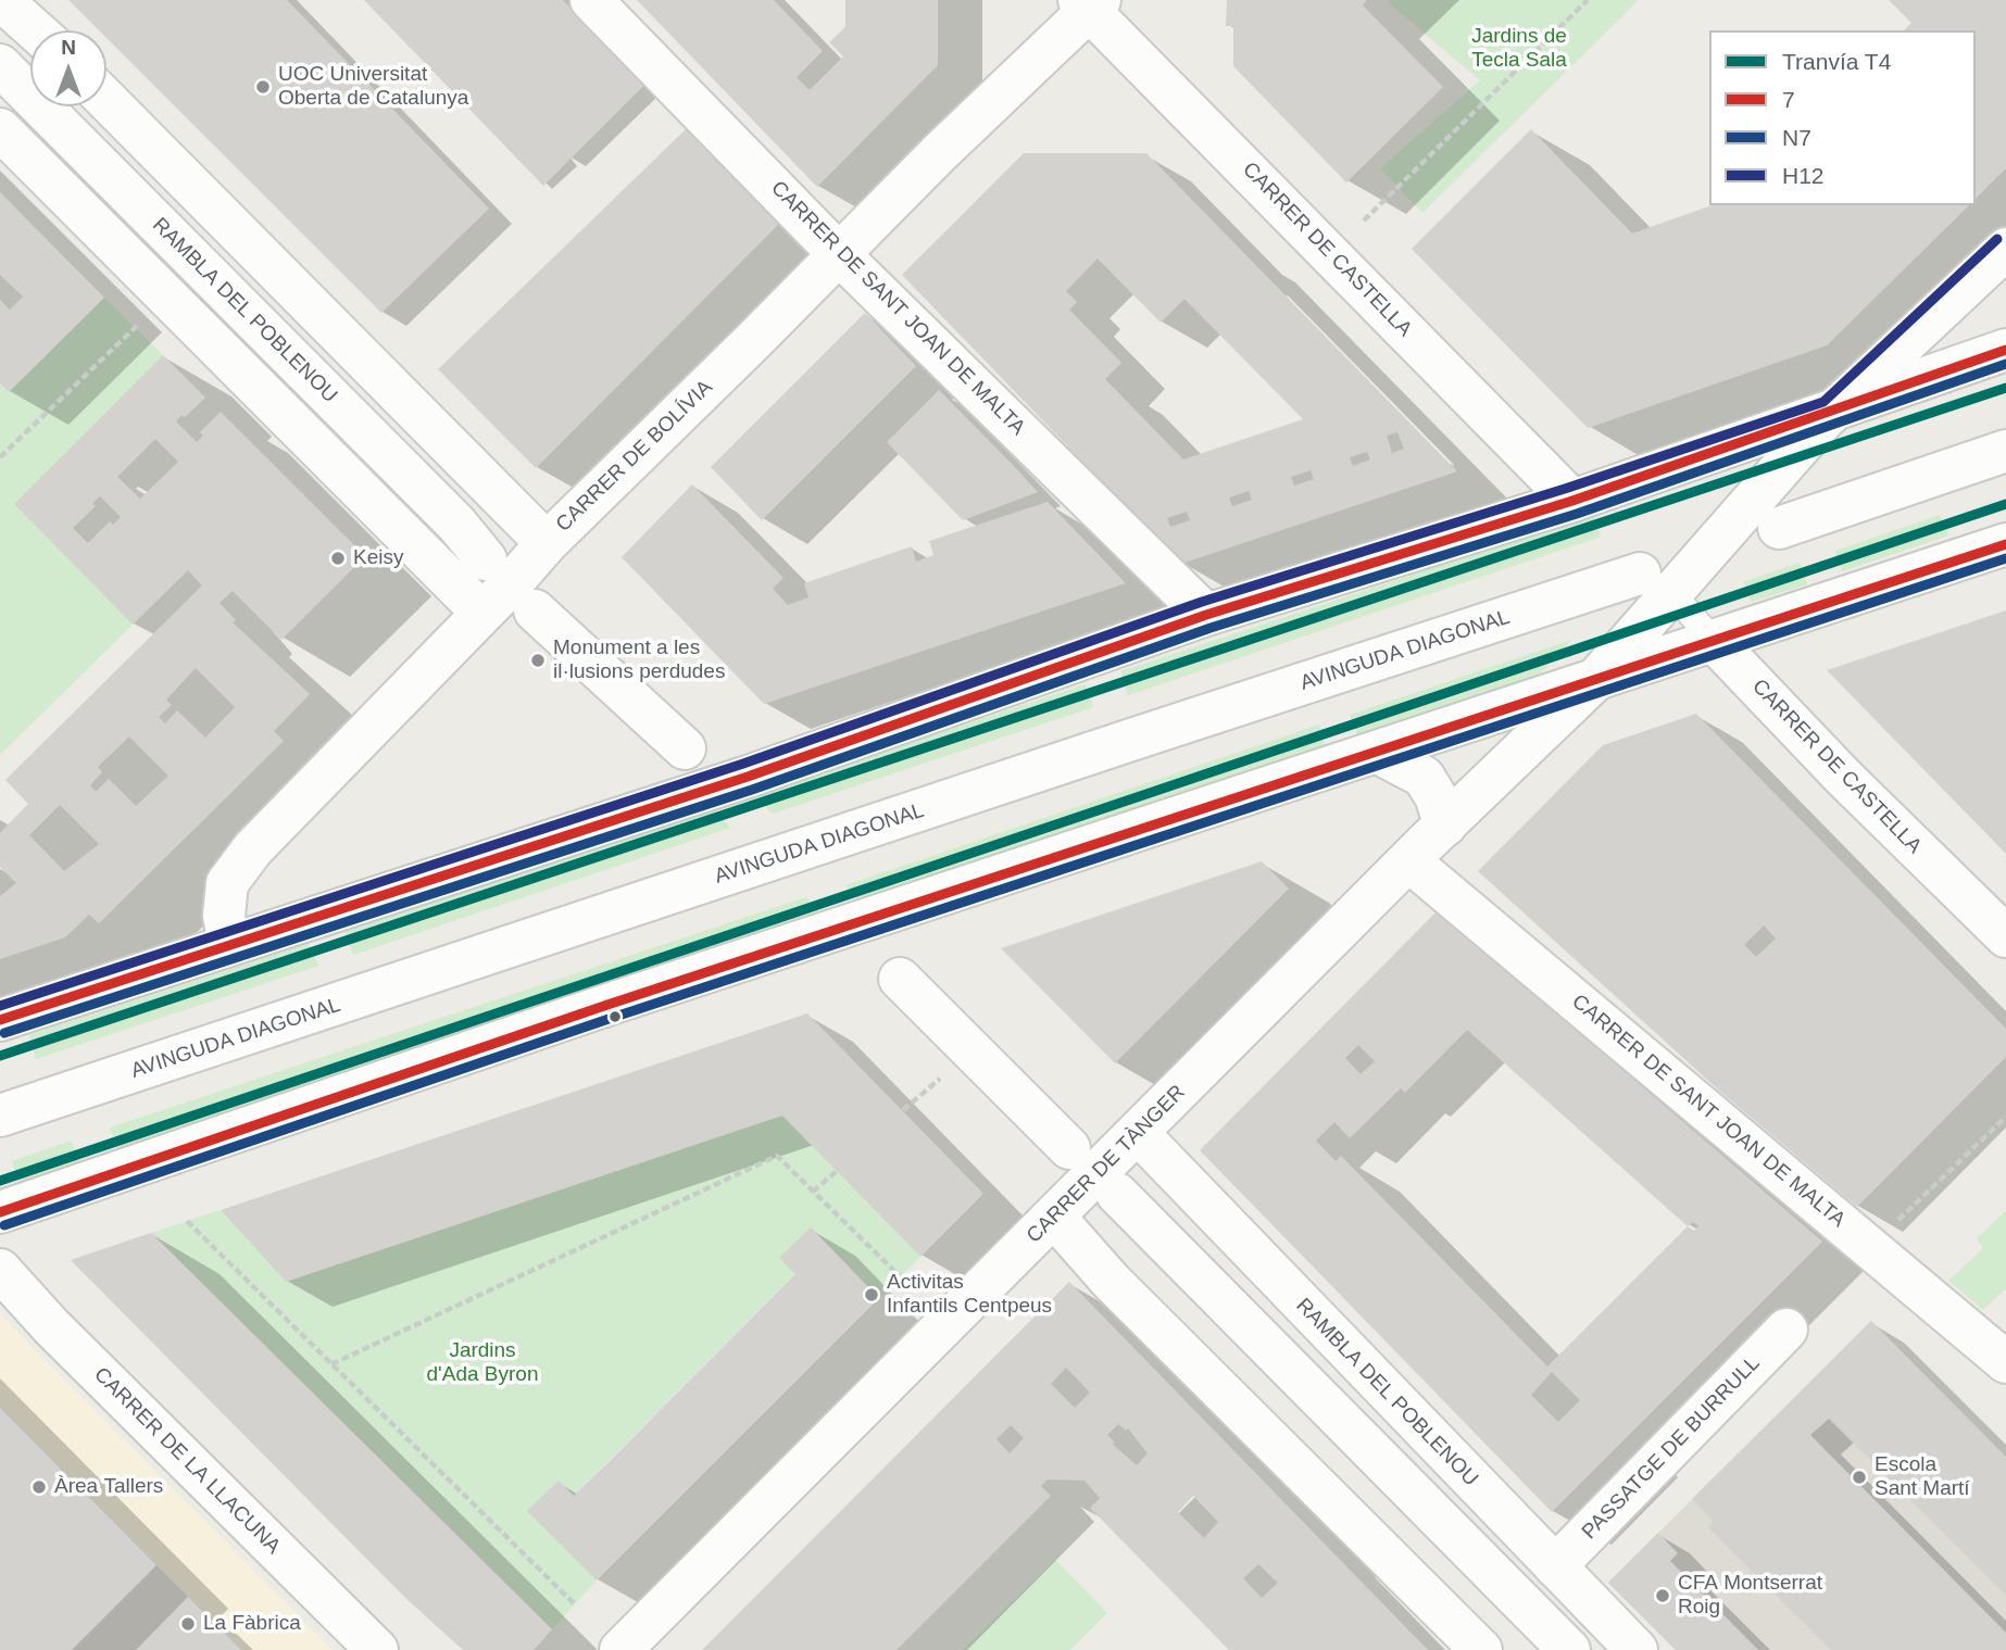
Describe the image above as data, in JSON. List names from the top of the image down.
{
  "streets": {
    "street": [
      "CARRER DE CASTELLA",
      "CARRER DE SANT JOAN DE MALTA",
      "RAMBLA DEL POBLENOU",
      "CARRER DE BOLÍVIA",
      "AVINGUDA DIAGONAL",
      "CARRER DE TÀNGER",
      "PASSATGE DE BURRULL",
      "CARRER DE LA LLACUNA"
    ]
  },
  "crossings": [
    ["CARRER DE CASTELLA", "CARRER DE BOLÍVIA"],
    ["CARRER DE CASTELLA", "AVINGUDA DIAGONAL"],
    ["CARRER DE CASTELLA", "CARRER DE TÀNGER"],
    ["CARRER DE SANT JOAN DE MALTA", "CARRER DE BOLÍVIA"],
    ["CARRER DE SANT JOAN DE MALTA", "CARRER DE TÀNGER"],
    ["RAMBLA DEL POBLENOU", "CARRER DE BOLÍVIA"],
    ["RAMBLA DEL POBLENOU", "CARRER DE TÀNGER"],
    ["RAMBLA DEL POBLENOU", "PASSATGE DE BURRULL"],
    ["AVINGUDA DIAGONAL", "CARRER DE TÀNGER"]
  ],
  "parks": ["Jardins de Tecla Sala", "Jardins d'Ada Byron"],
  "places": [
    "UOC Universitat Oberta de Catalunya",
    "Keisy",
    "Monument a les il·lusions perdudes",
    "Activitas Infantils Centpeus",
    "Escola Sant Martí",
    "Àrea Tallers",
    "CFA Montserrat Roig",
    "La Fàbrica"
  ],
  "lines": [
    "transit line H12",
    "transit line 7",
    "transit line N7",
    "tram line T4"
  ],
  "legend": [
    "Tranvía T4",
    "7",
    "N7",
    "H12"
  ],
  "north": "top"
}
